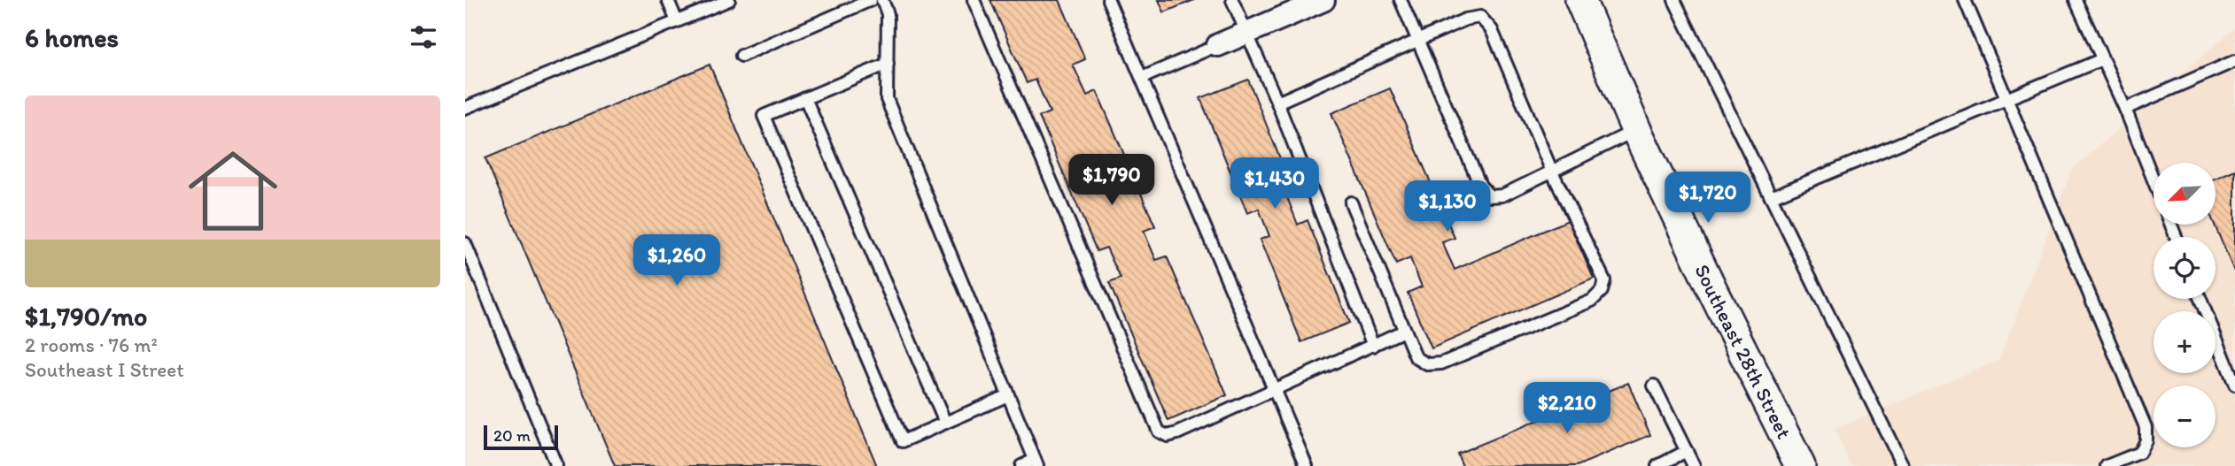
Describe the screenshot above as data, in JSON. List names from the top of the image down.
{
  "streets": {
    "main road": ["Southeast 28th Street"]
  },
  "scale_bar": "20 m",
  "north": "bottom left",
  "page": {
    "heading": "6 homes",
    "list": [
      {
        "name": "$1,790/mo",
        "note": "2 rooms · 76 m² · Southeast I Street"
      }
    ],
    "price": [
      "$1,790",
      "$1,430",
      "$1,720",
      "$1,130",
      "$1,260",
      "$2,210"
    ],
    "map_buttons": ["+", "−"],
    "scale": "20 m"
  }
}
